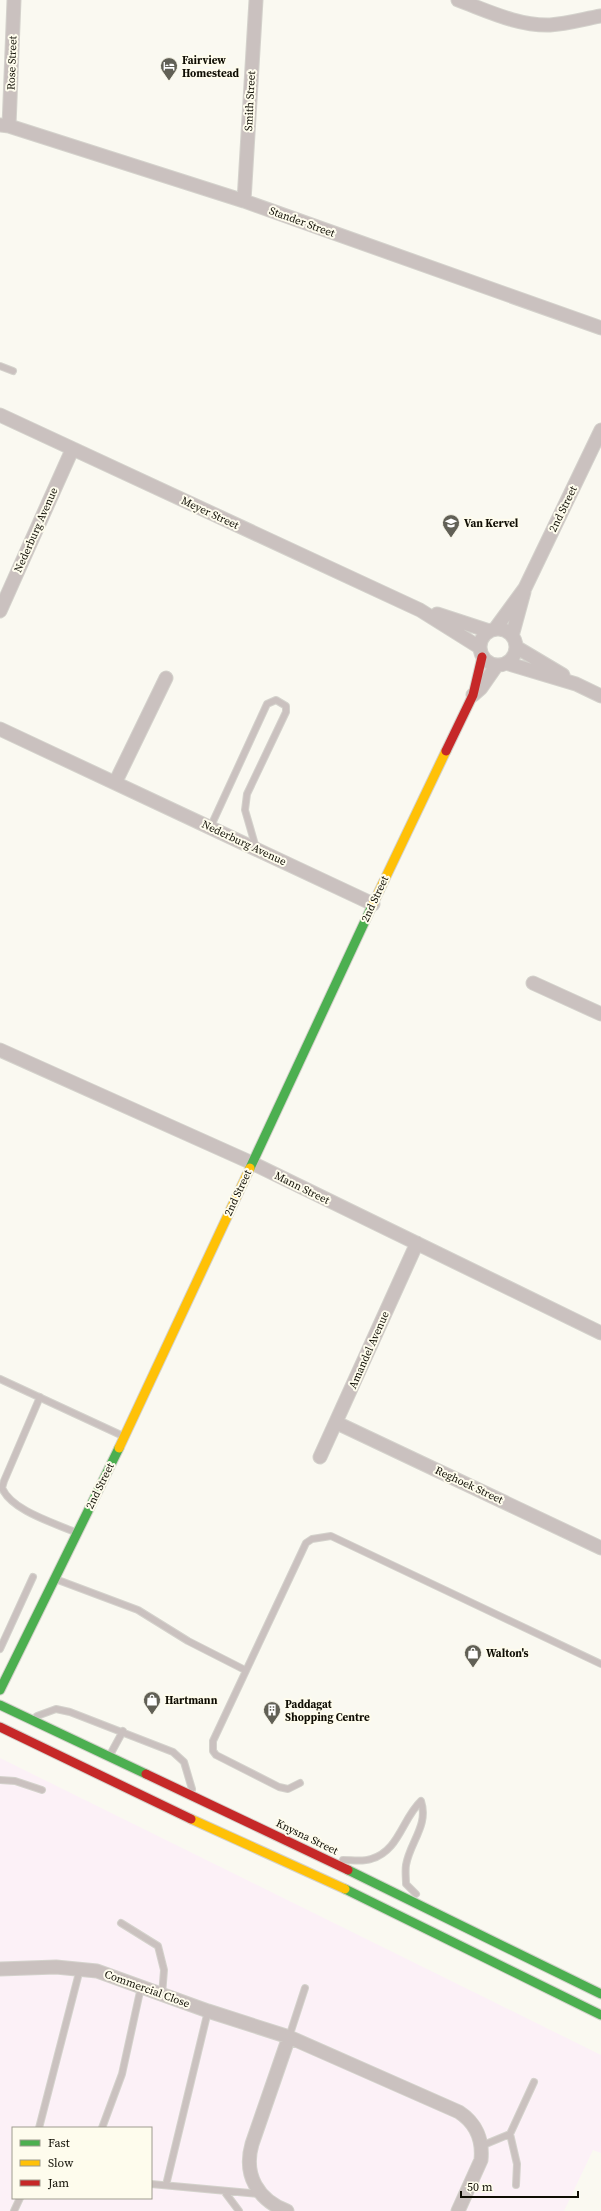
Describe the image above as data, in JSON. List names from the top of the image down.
{
  "streets": {
    "main road": ["2nd Street", "Knysna Street"],
    "street": [
      "Rose Street",
      "Smith Street",
      "Stander Street",
      "Meyer Street",
      "Nederburg Avenue",
      "Mann Street",
      "Amandel Avenue",
      "Reghoek Street",
      "Commercial Close"
    ]
  },
  "crossings": [
    ["Rose Street", "Stander Street"],
    ["Smith Street", "Stander Street"],
    ["2nd Street", "Meyer Street"],
    ["2nd Street", "Nederburg Avenue"],
    ["2nd Street", "Mann Street"],
    ["Meyer Street", "Nederburg Avenue"],
    ["Mann Street", "Amandel Avenue"],
    ["Amandel Avenue", "Reghoek Street"]
  ],
  "places": {
    "hotel": ["Fairview Homestead"],
    "school or university": ["Van Kervel"],
    "shop": ["Walton's", "Hartmann"],
    "building": ["Paddagat Shopping Centre"]
  },
  "legend": ["Fast", "Slow", "Jam"],
  "scale_bar": "50 m"
}
